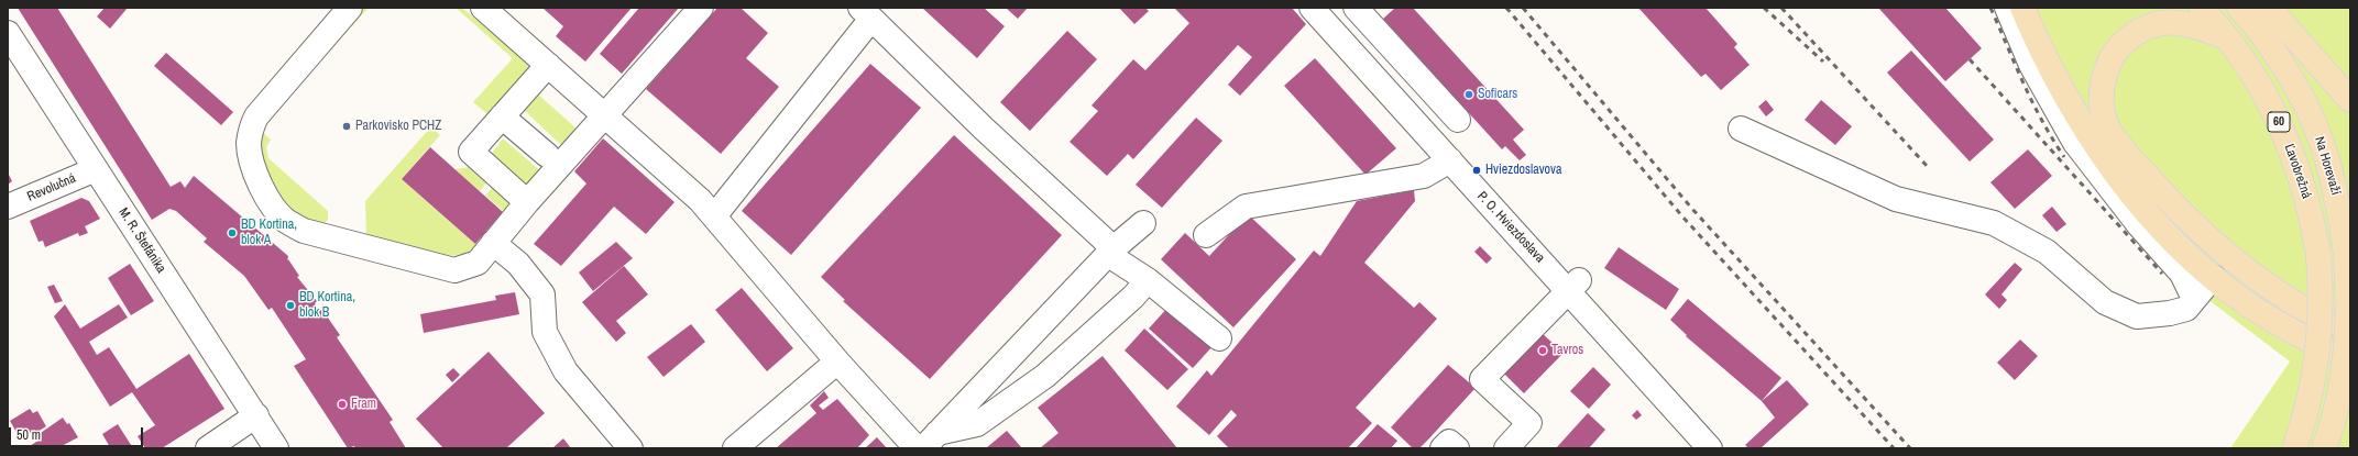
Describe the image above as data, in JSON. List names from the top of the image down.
{
  "streets": {
    "main road": ["60", "Na Horevaží", "Ľavobrežná"],
    "street": ["Revolučná", "P. O. Hviezdoslava", "M. R. Štefánika"]
  },
  "crossings": [
    ["Revolučná", "M. R. Štefánika"]
  ],
  "places": [
    "Soficars",
    "Parkovisko PCHZ",
    "Hviezdoslavova",
    "BD Kortina, blok A",
    "BD Kortina, blok B",
    "Tavros",
    "Fram"
  ],
  "scale_bar": "50 m"
}
